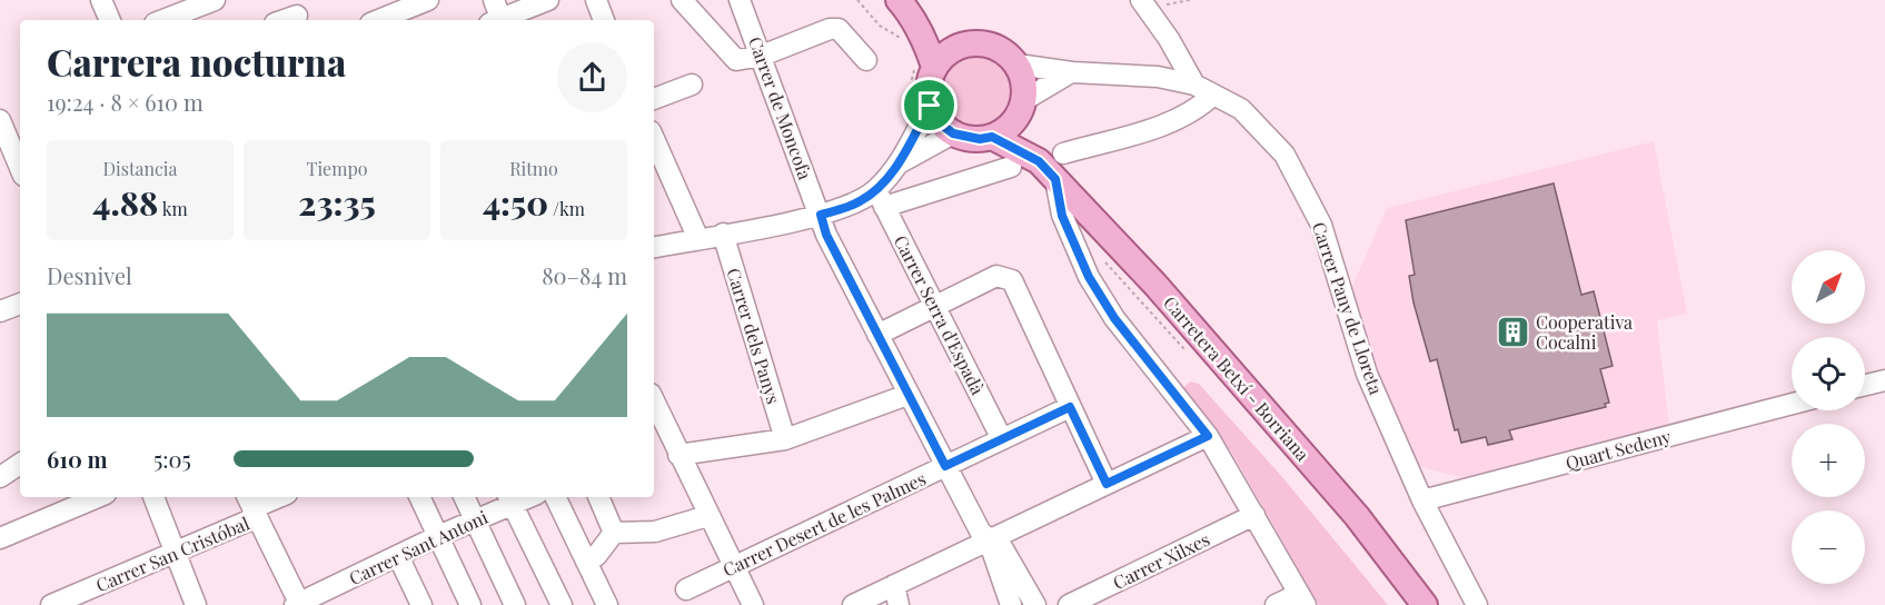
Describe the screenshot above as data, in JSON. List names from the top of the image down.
{
  "streets": {
    "main road": ["Carretera Betxí - Borriana"],
    "street": [
      "Carrer de Moncofa",
      "Carrer Pany de Lloreta",
      "Carrer Serra d'Espadà",
      "Carrer dels Panys",
      "Quart Sedeny",
      "Carrer Desert de les Palmes",
      "Carrer Sant Antoni",
      "Carrer San Cristóbal",
      "Carrer Xilxes"
    ]
  },
  "crossings": [
    ["Carrer de Moncofa", "Carrer Desert de les Palmes"],
    ["Carrer Pany de Lloreta", "Carretera Betxí - Borriana"],
    ["Carrer Pany de Lloreta", "Quart Sedeny"],
    ["Carrer Serra d'Espadà", "Carrer Desert de les Palmes"]
  ],
  "places": {
    "building": ["Cooperativa Cocalni"]
  },
  "north": "top right",
  "page": {
    "heading": ["Carrera nocturna", "19:24 · 8 × 610 m"],
    "stats": [
      ["Distancia", "4.88 km"],
      ["Tiempo", "23:35"],
      ["Ritmo", "4:50 /km"]
    ],
    "chart": ["Desnivel", "80–84 m"],
    "map_buttons": ["+", "−"],
    "list": [
      {
        "name": "610 m",
        "note": "5:05"
      }
    ]
  }
}
